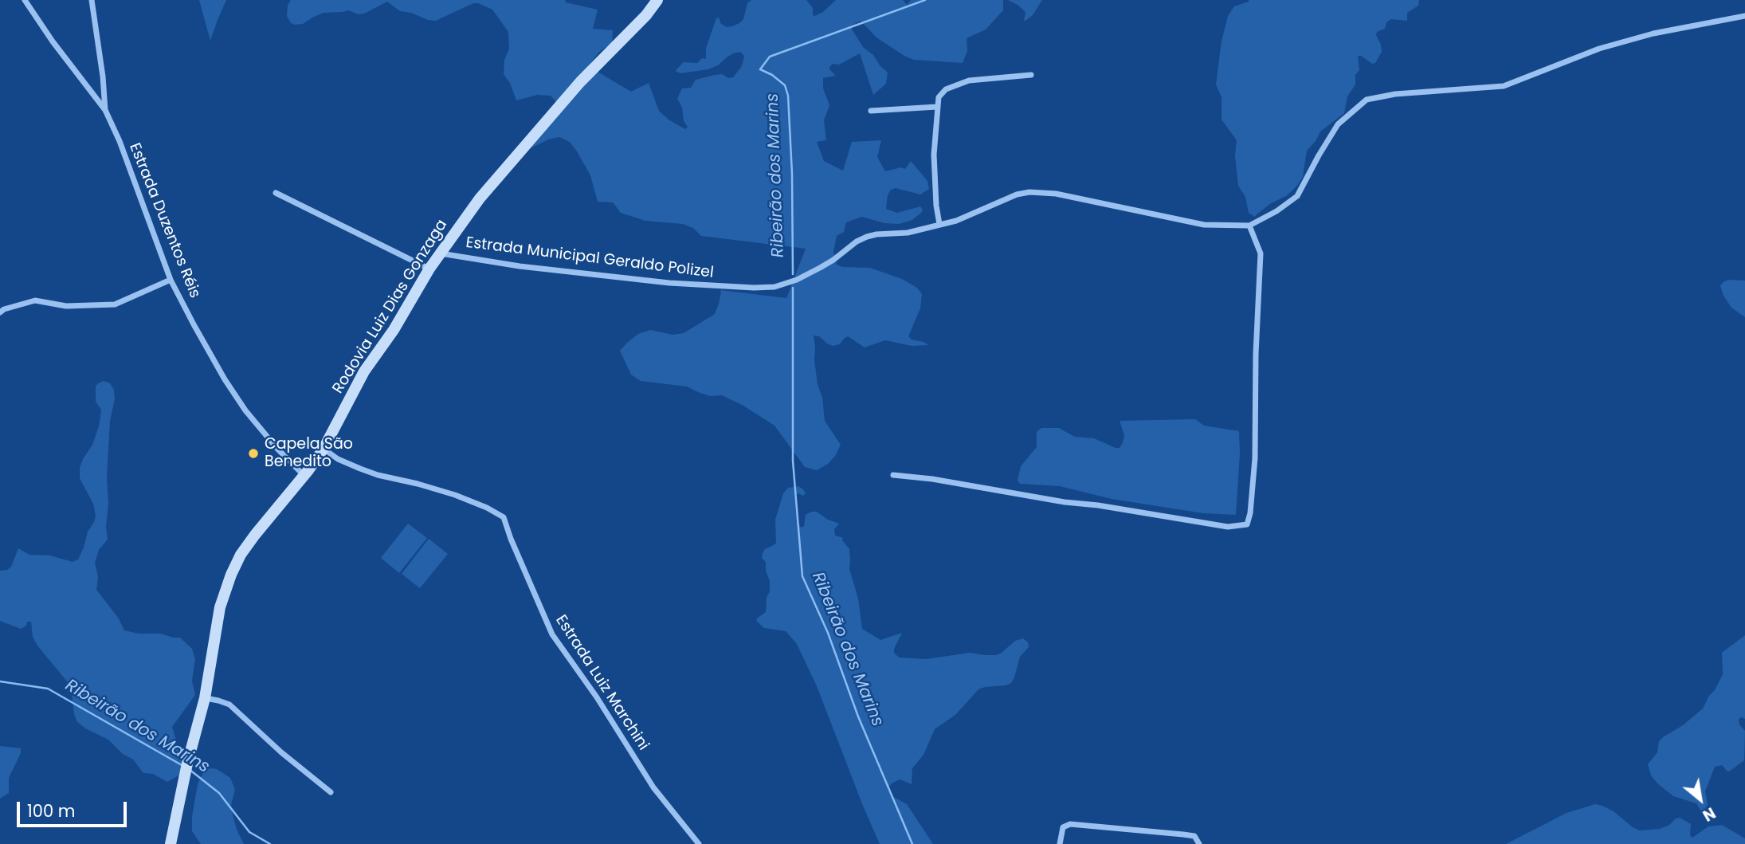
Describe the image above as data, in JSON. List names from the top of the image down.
{
  "streets": {
    "main road": ["Rodovia Luiz Dias Gonzaga"],
    "street": ["Estrada Duzentos Réis", "Estrada Municipal Geraldo Polizel", "Estrada Luiz Marchini"]
  },
  "crossings": [
    ["Estrada Duzentos Réis", "Rodovia Luiz Dias Gonzaga"],
    ["Estrada Municipal Geraldo Polizel", "Rodovia Luiz Dias Gonzaga"],
    ["Rodovia Luiz Dias Gonzaga", "Estrada Luiz Marchini"]
  ],
  "water": ["Ribeirão dos Marins"],
  "places": ["Capela São Benedito"],
  "scale_bar": "100 m",
  "north": "bottom right"
}
